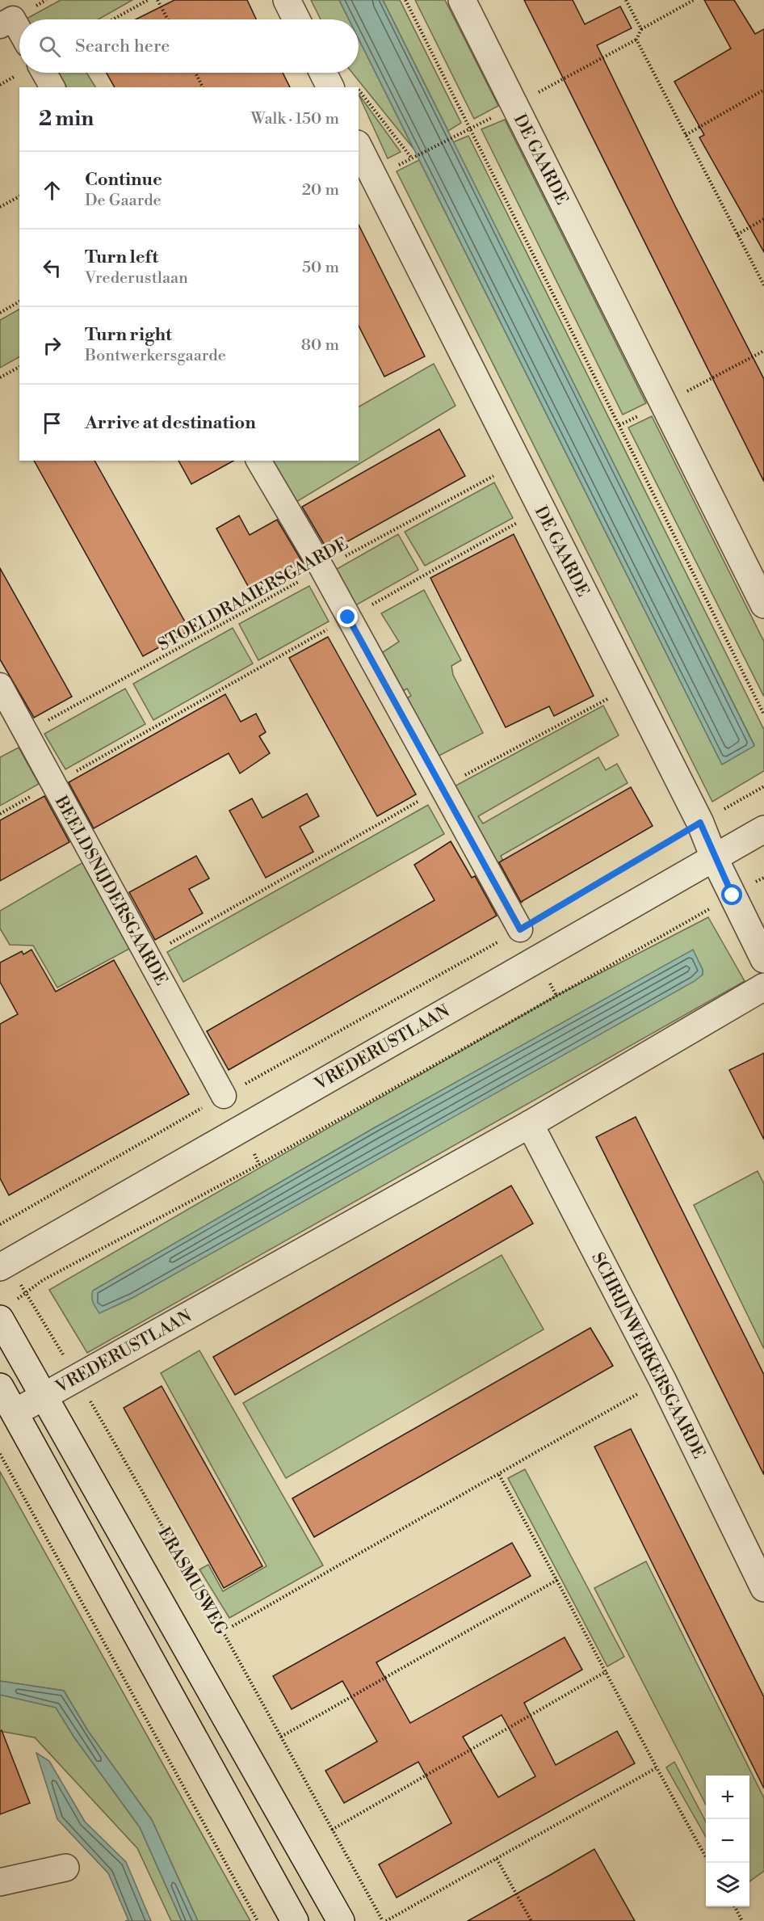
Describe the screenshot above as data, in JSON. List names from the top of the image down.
{
  "streets": {
    "street": [
      "DE GAARDE",
      "BEELDSNIJDERSGAARDE",
      "VREDERUSTLAAN",
      "SCHRIJNWERKERSGAARDE"
    ],
    "path": ["STOELDRAAIERSGAARDE", "ERASMUSWEG"]
  },
  "crossings": [
    ["DE GAARDE", "STOELDRAAIERSGAARDE"],
    ["DE GAARDE", "VREDERUSTLAAN"],
    ["STOELDRAAIERSGAARDE", "BEELDSNIJDERSGAARDE"],
    ["BEELDSNIJDERSGAARDE", "VREDERUSTLAAN"],
    ["VREDERUSTLAAN", "SCHRIJNWERKERSGAARDE"],
    ["VREDERUSTLAAN", "ERASMUSWEG"]
  ],
  "page": {
    "search": "Search here",
    "heading": ["2 min", "Walk · 150 m"],
    "list": [
      ["Continue", "De Gaarde", "20 m"],
      ["Turn left", "Vrederustlaan", "50 m"],
      ["Turn right", "Bontwerkersgaarde", "80 m"],
      "Arrive at destination"
    ],
    "map_buttons": ["+", "−"]
  }
}
